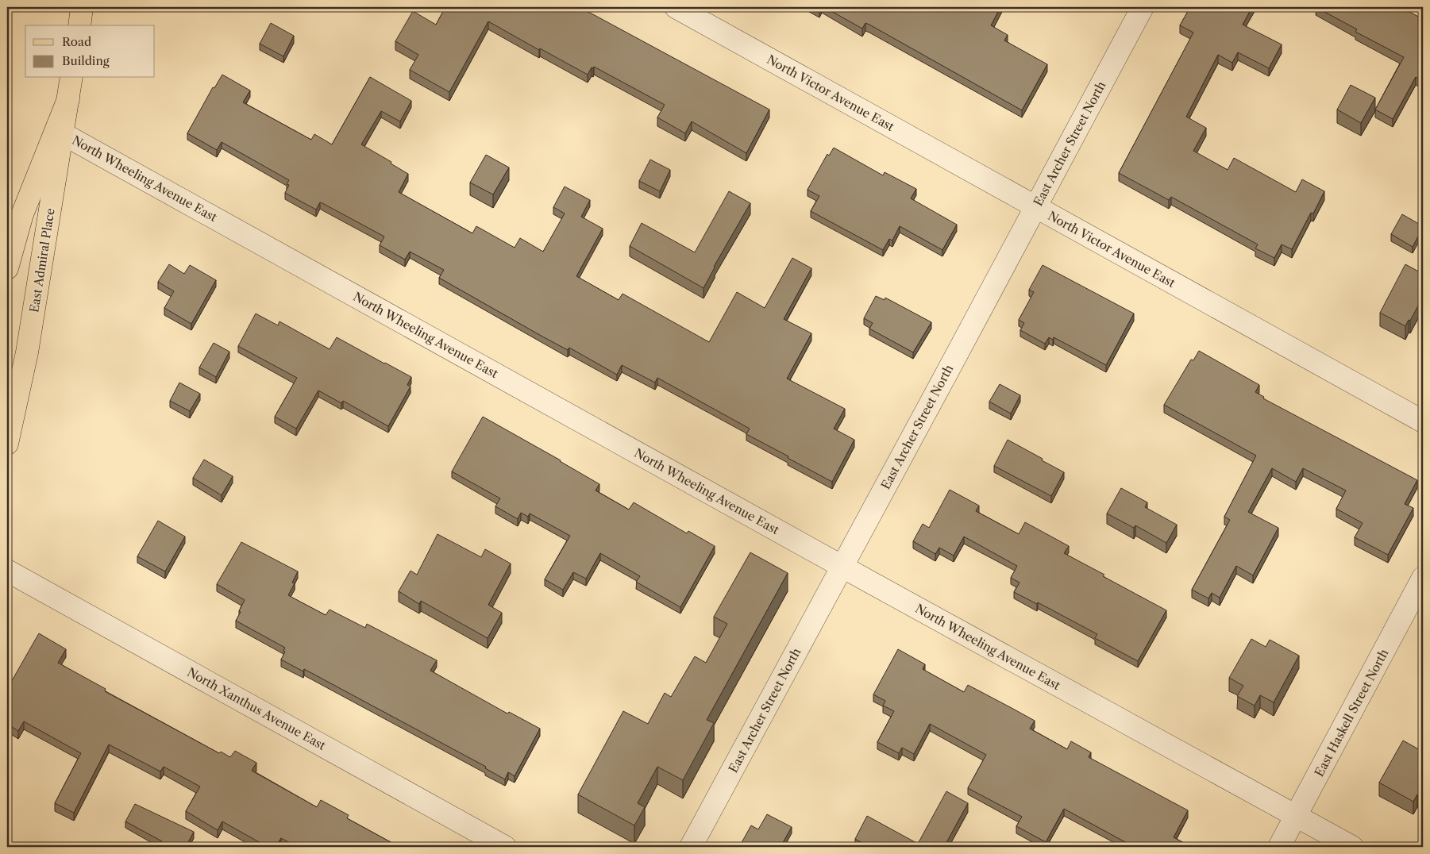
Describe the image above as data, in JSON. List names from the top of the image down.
{
  "streets": {
    "main road": ["East Admiral Place"],
    "street": [
      "North Victor Avenue East",
      "East Archer Street North",
      "North Wheeling Avenue East",
      "North Xanthus Avenue East",
      "East Haskell Street North"
    ]
  },
  "crossings": [
    ["North Victor Avenue East", "East Archer Street North"],
    ["East Archer Street North", "North Wheeling Avenue East"],
    ["North Wheeling Avenue East", "East Admiral Place"],
    ["North Wheeling Avenue East", "East Haskell Street North"]
  ],
  "legend": ["Road", "Building"]
}
